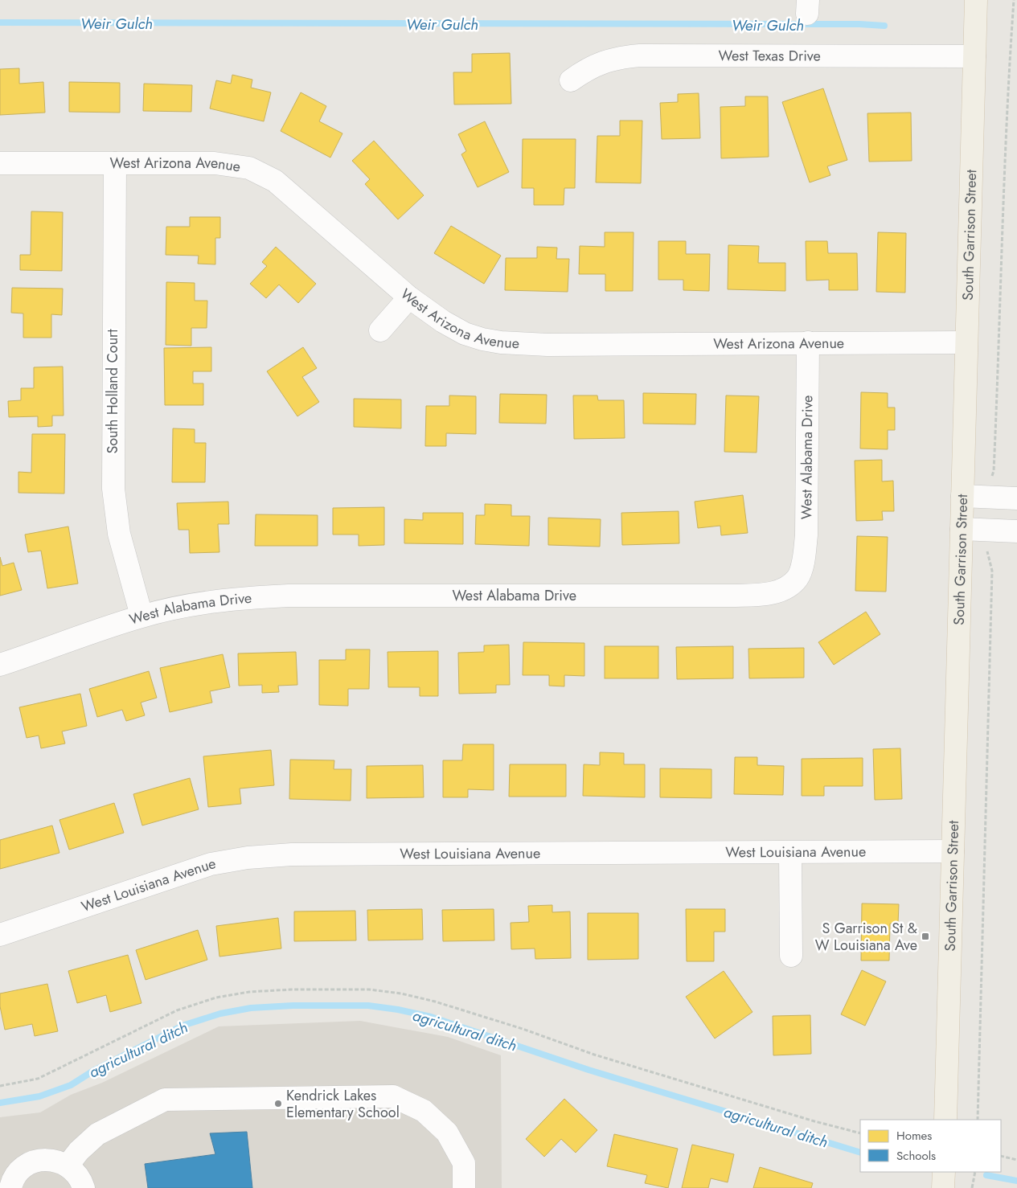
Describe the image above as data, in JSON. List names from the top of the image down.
{
  "streets": {
    "main road": ["South Garrison Street"],
    "street": [
      "West Texas Drive",
      "West Arizona Avenue",
      "South Holland Court",
      "West Alabama Drive",
      "West Louisiana Avenue"
    ]
  },
  "crossings": [
    ["West Texas Drive", "South Garrison Street"],
    ["West Arizona Avenue", "South Garrison Street"],
    ["West Arizona Avenue", "South Holland Court"],
    ["West Arizona Avenue", "West Alabama Drive"],
    ["South Garrison Street", "West Louisiana Avenue"],
    ["South Holland Court", "West Alabama Drive"]
  ],
  "water": ["Weir Gulch", "agricultural ditch"],
  "places": {
    "transit": ["S Garrison St & W Louisiana Ave"],
    "other": ["Kendrick Lakes Elementary School"]
  },
  "legend": ["Homes", "Schools"]
}
